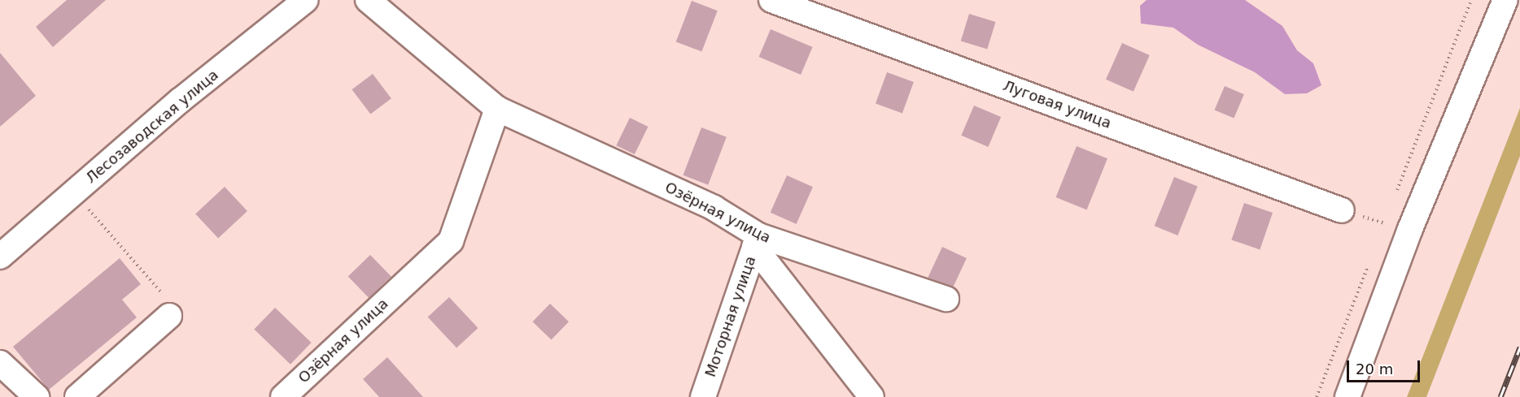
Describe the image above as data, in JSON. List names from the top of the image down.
{
  "streets": {
    "street": [
      "Луговая улица",
      "Лесозаводская улица",
      "Озёрная улица",
      "Моторная улица"
    ]
  },
  "crossings": [
    ["Озёрная улица", "Моторная улица"]
  ],
  "scale_bar": "20 m"
}
